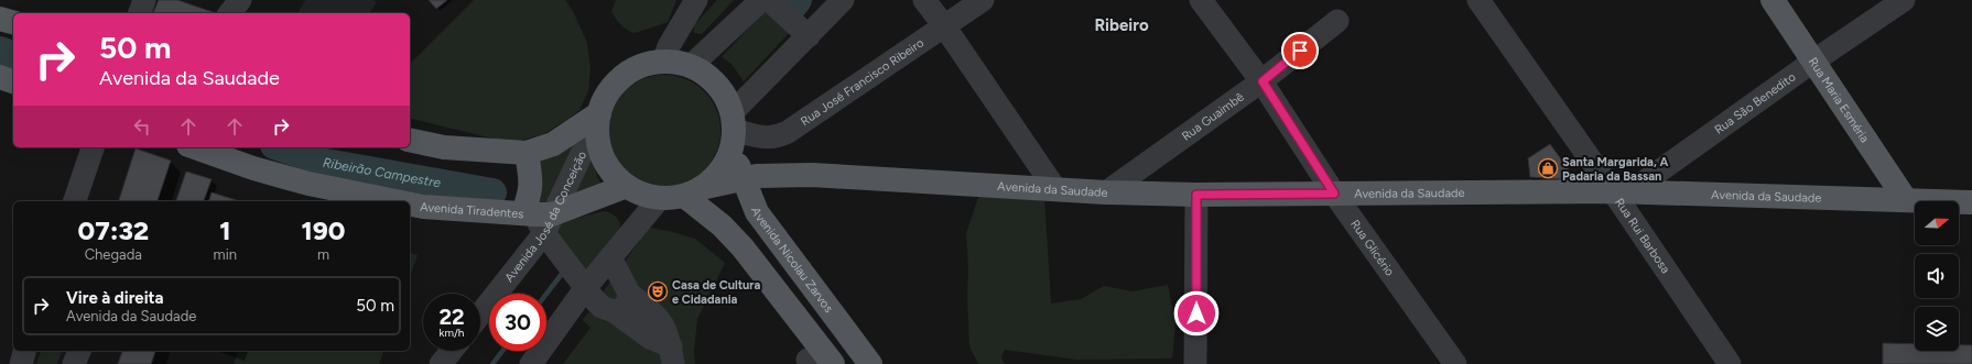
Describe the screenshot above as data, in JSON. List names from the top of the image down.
{
  "streets": {
    "main road": [
      "Rua Maria Esméria",
      "Avenida da Saudade",
      "Avenida Tiradentes",
      "Avenida Nicolau Zarvos"
    ],
    "street": [
      "Rua José Francisco Ribeiro",
      "Rua São Benedito",
      "Rua Guaimbê",
      "Avenida José da Conceição",
      "Rua Rui Barbosa",
      "Rua Glicério"
    ]
  },
  "crossings": [
    ["Rua José Francisco Ribeiro", "Avenida da Saudade"],
    ["Rua José Francisco Ribeiro", "Avenida Tiradentes"],
    ["Rua José Francisco Ribeiro", "Avenida José da Conceição"],
    ["Rua José Francisco Ribeiro", "Avenida Nicolau Zarvos"],
    ["Rua Maria Esméria", "Rua São Benedito"],
    ["Rua Maria Esméria", "Avenida da Saudade"],
    ["Rua São Benedito", "Avenida da Saudade"],
    ["Rua São Benedito", "Rua Rui Barbosa"],
    ["Rua Guaimbê", "Avenida da Saudade"],
    ["Rua Guaimbê", "Rua Glicério"],
    ["Avenida da Saudade", "Avenida Tiradentes"],
    ["Avenida da Saudade", "Avenida José da Conceição"],
    ["Avenida da Saudade", "Rua Rui Barbosa"],
    ["Avenida da Saudade", "Rua Glicério"],
    ["Avenida da Saudade", "Avenida Nicolau Zarvos"],
    ["Avenida Tiradentes", "Avenida José da Conceição"],
    ["Avenida Tiradentes", "Avenida Nicolau Zarvos"],
    ["Avenida José da Conceição", "Avenida Nicolau Zarvos"]
  ],
  "districts": ["Ribeiro"],
  "water": ["Ribeirão Campestre"],
  "places": {
    "shop": ["Santa Margarida, A Padaria da Bassan"],
    "theatre": ["Casa de Cultura e Cidadania"]
  },
  "north": "right",
  "page": {
    "turn": ["50 m", "Avenida da Saudade"],
    "eta": [
      "07:32",
      "Chegada",
      "1",
      "min",
      "190",
      "m"
    ],
    "list": [
      {
        "name": "Vire à direita",
        "note": "Avenida da Saudade",
        "value": "50 m"
      }
    ],
    "speed": "22 km/h",
    "limit": "30"
  }
}
